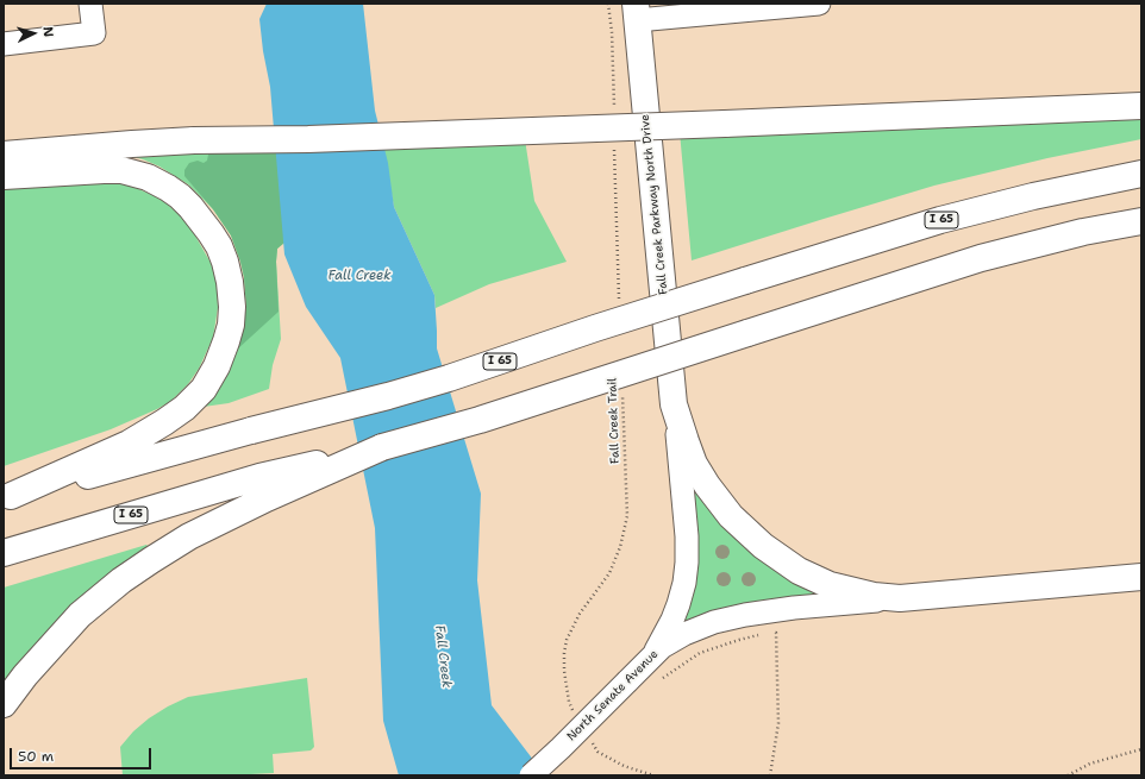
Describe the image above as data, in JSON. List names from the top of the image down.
{
  "streets": {
    "main road": ["Fall Creek Parkway North Drive", "I 65"],
    "street": ["North Senate Avenue"],
    "path": ["Fall Creek Trail"]
  },
  "crossings": [
    ["Fall Creek Parkway North Drive", "North Senate Avenue"]
  ],
  "water": ["Fall Creek"],
  "scale_bar": "50 m",
  "north": "right"
}
